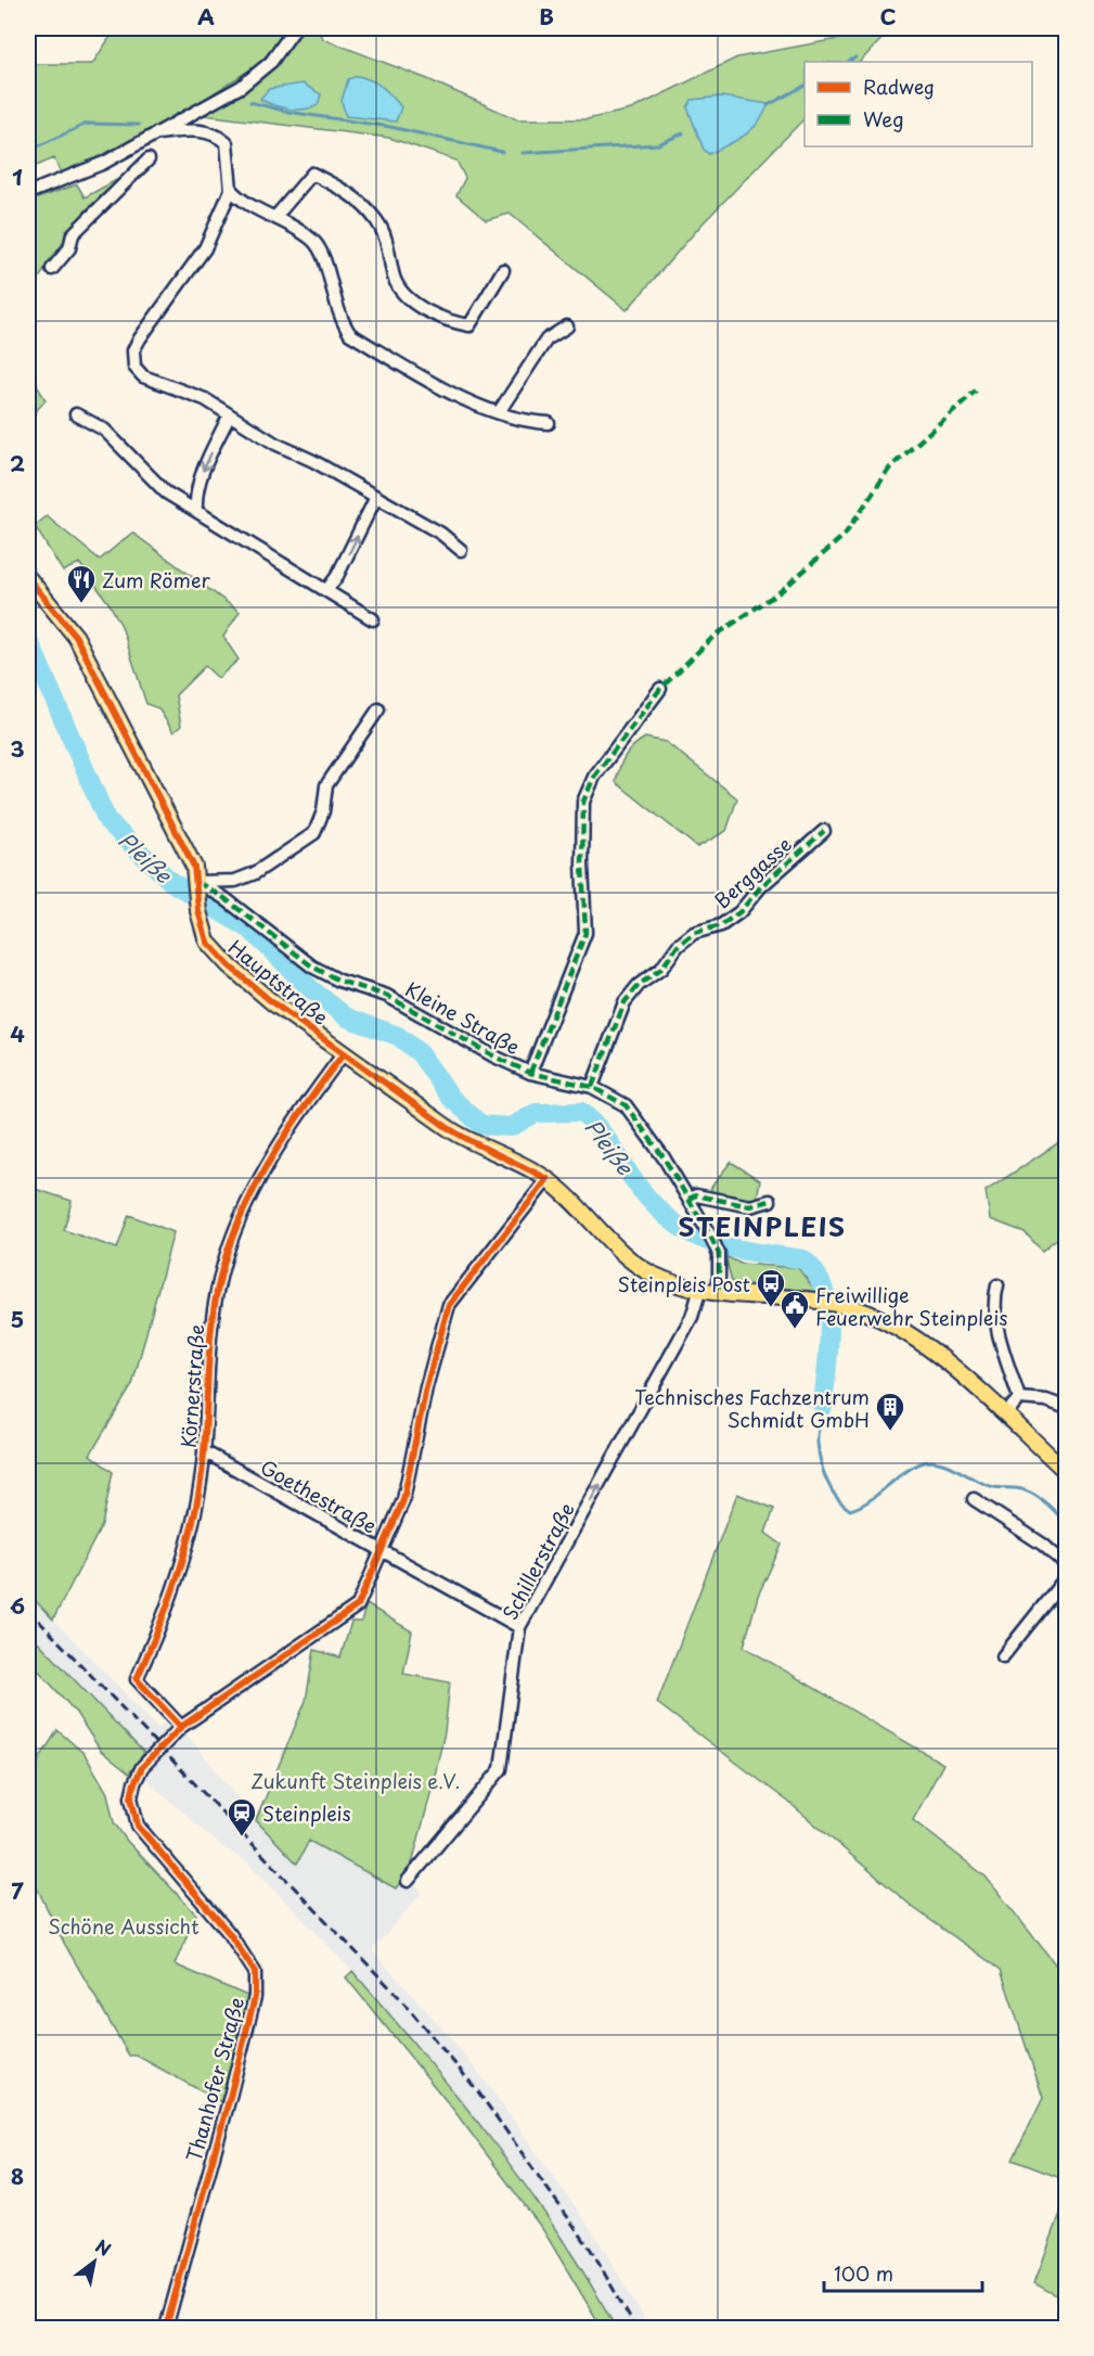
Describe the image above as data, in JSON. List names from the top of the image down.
{
  "streets": {
    "main road": ["Hauptstraße"],
    "street": [
      "Berggasse",
      "Kleine Straße",
      "Körnerstraße",
      "Goethestraße",
      "Schillerstraße",
      "Thanhofer Straße"
    ]
  },
  "crossings": [
    ["Berggasse", "Kleine Straße"],
    ["Hauptstraße", "Kleine Straße"],
    ["Hauptstraße", "Körnerstraße"],
    ["Hauptstraße", "Schillerstraße"],
    ["Körnerstraße", "Goethestraße"],
    ["Körnerstraße", "Thanhofer Straße"],
    ["Goethestraße", "Schillerstraße"]
  ],
  "one_way": ["Schillerstraße"],
  "districts": ["STEINPLEIS"],
  "water": ["Pleiße"],
  "parks": ["Zukunft Steinpleis e.V.", "Schöne Aussicht"],
  "places": {
    "restaurant": ["Zum Römer"],
    "bus stop": ["Steinpleis Post"],
    "public building": ["Freiwillige Feuerwehr Steinpleis"],
    "building": ["Technisches Fachzentrum Schmidt GmbH"],
    "station": ["Steinpleis"]
  },
  "legend": ["Radweg", "Weg"],
  "scale_bar": "100 m",
  "north": "top right",
  "grid": {
    "columns": ["A", "B", "C"],
    "rows": [
      "1",
      "2",
      "3",
      "4",
      "5",
      "6",
      "7",
      "8"
    ]
  }
}
